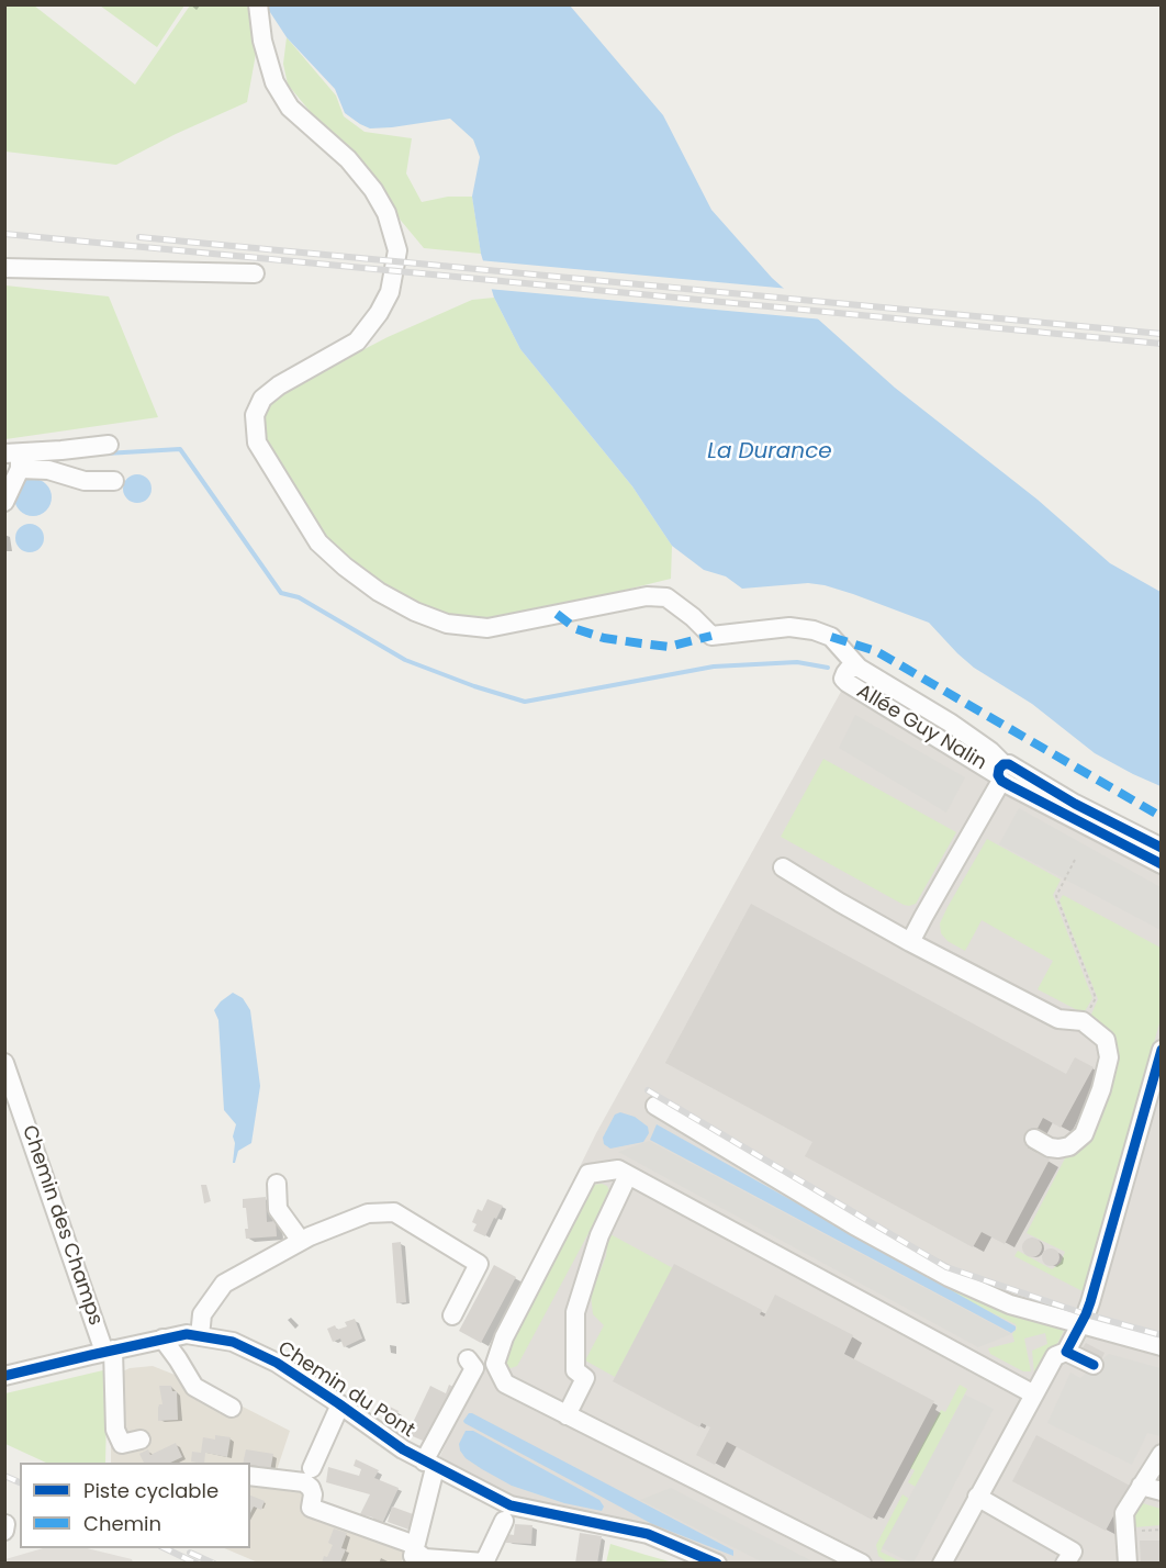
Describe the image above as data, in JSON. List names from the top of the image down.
{
  "streets": {
    "street": ["Allée Guy Nalin", "Chemin des Champs", "Chemin du Pont"]
  },
  "crossings": [
    ["Chemin des Champs", "Chemin du Pont"]
  ],
  "water": ["La Durance"],
  "legend": ["Piste cyclable", "Chemin"]
}
